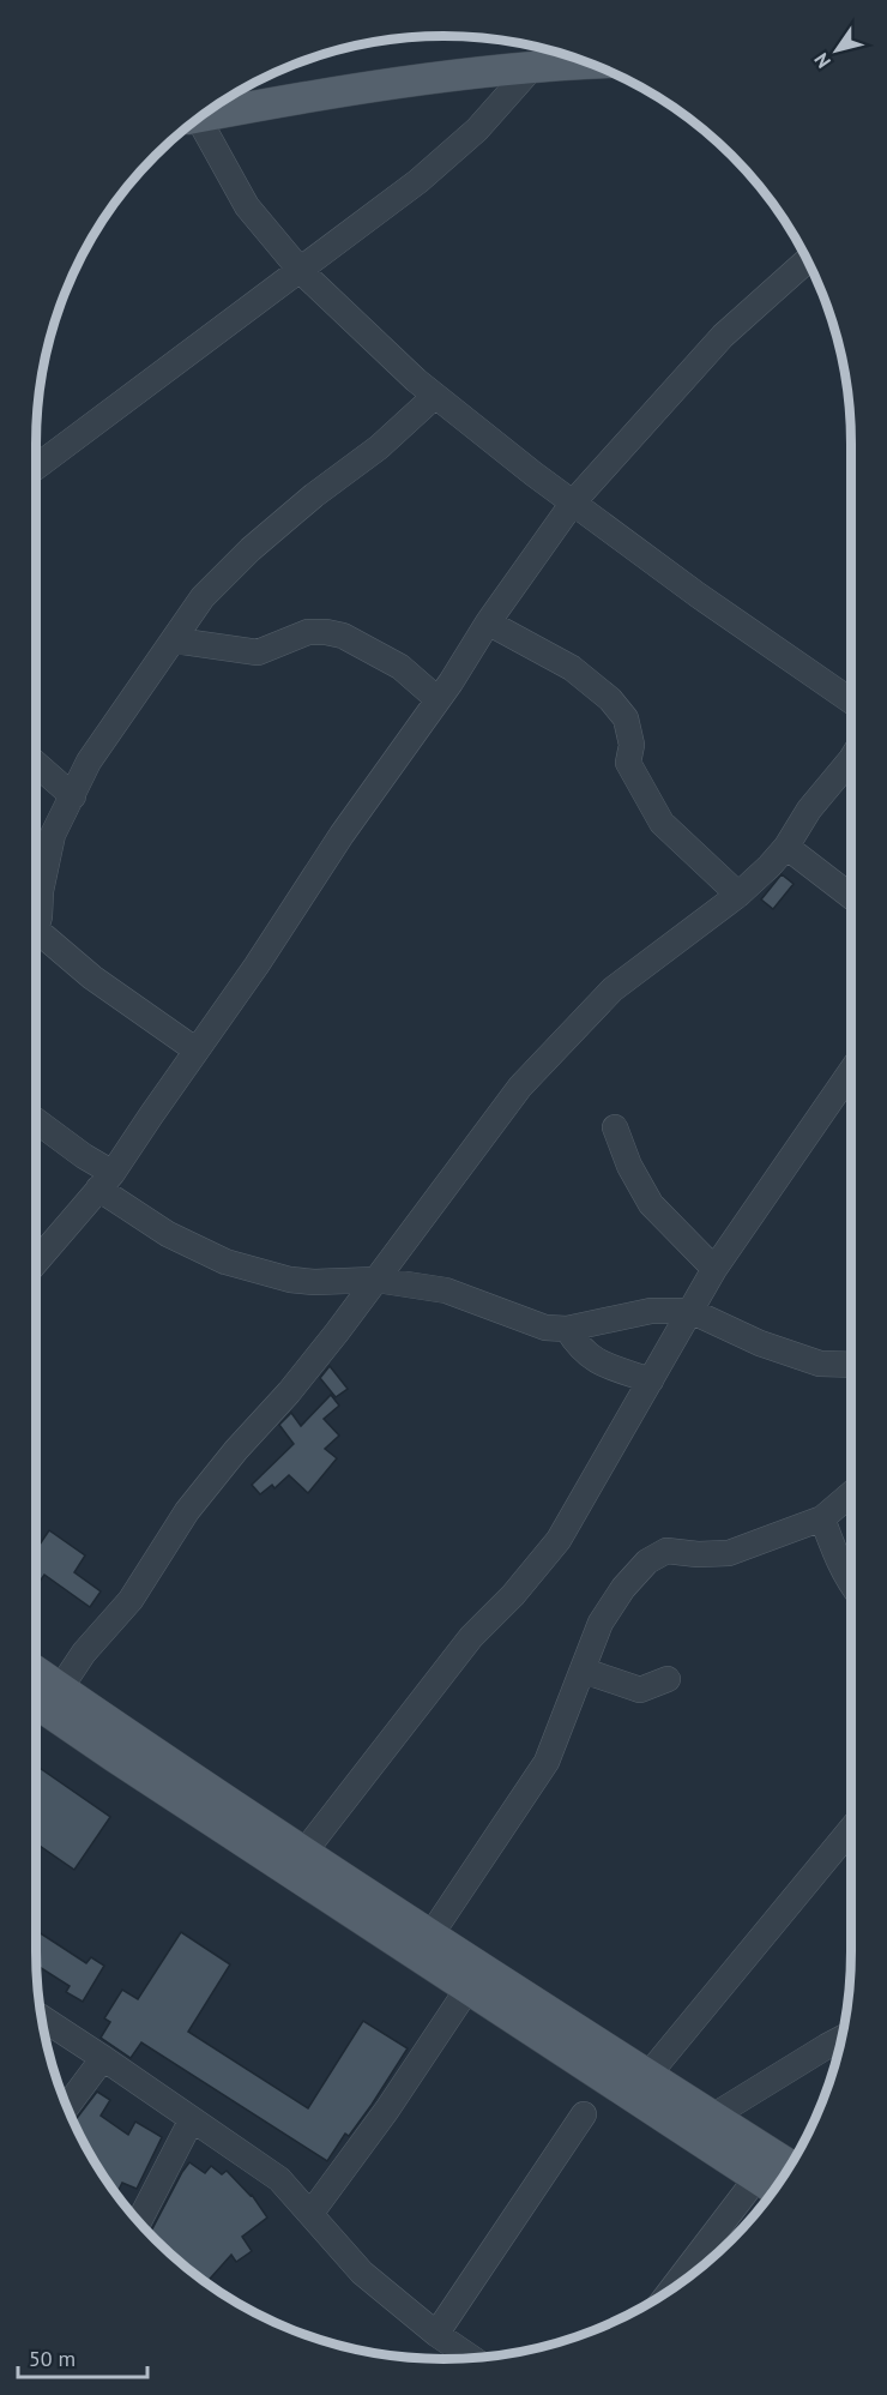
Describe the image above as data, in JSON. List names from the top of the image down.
{
  "scale_bar": "50 m",
  "north": "bottom left"
}
